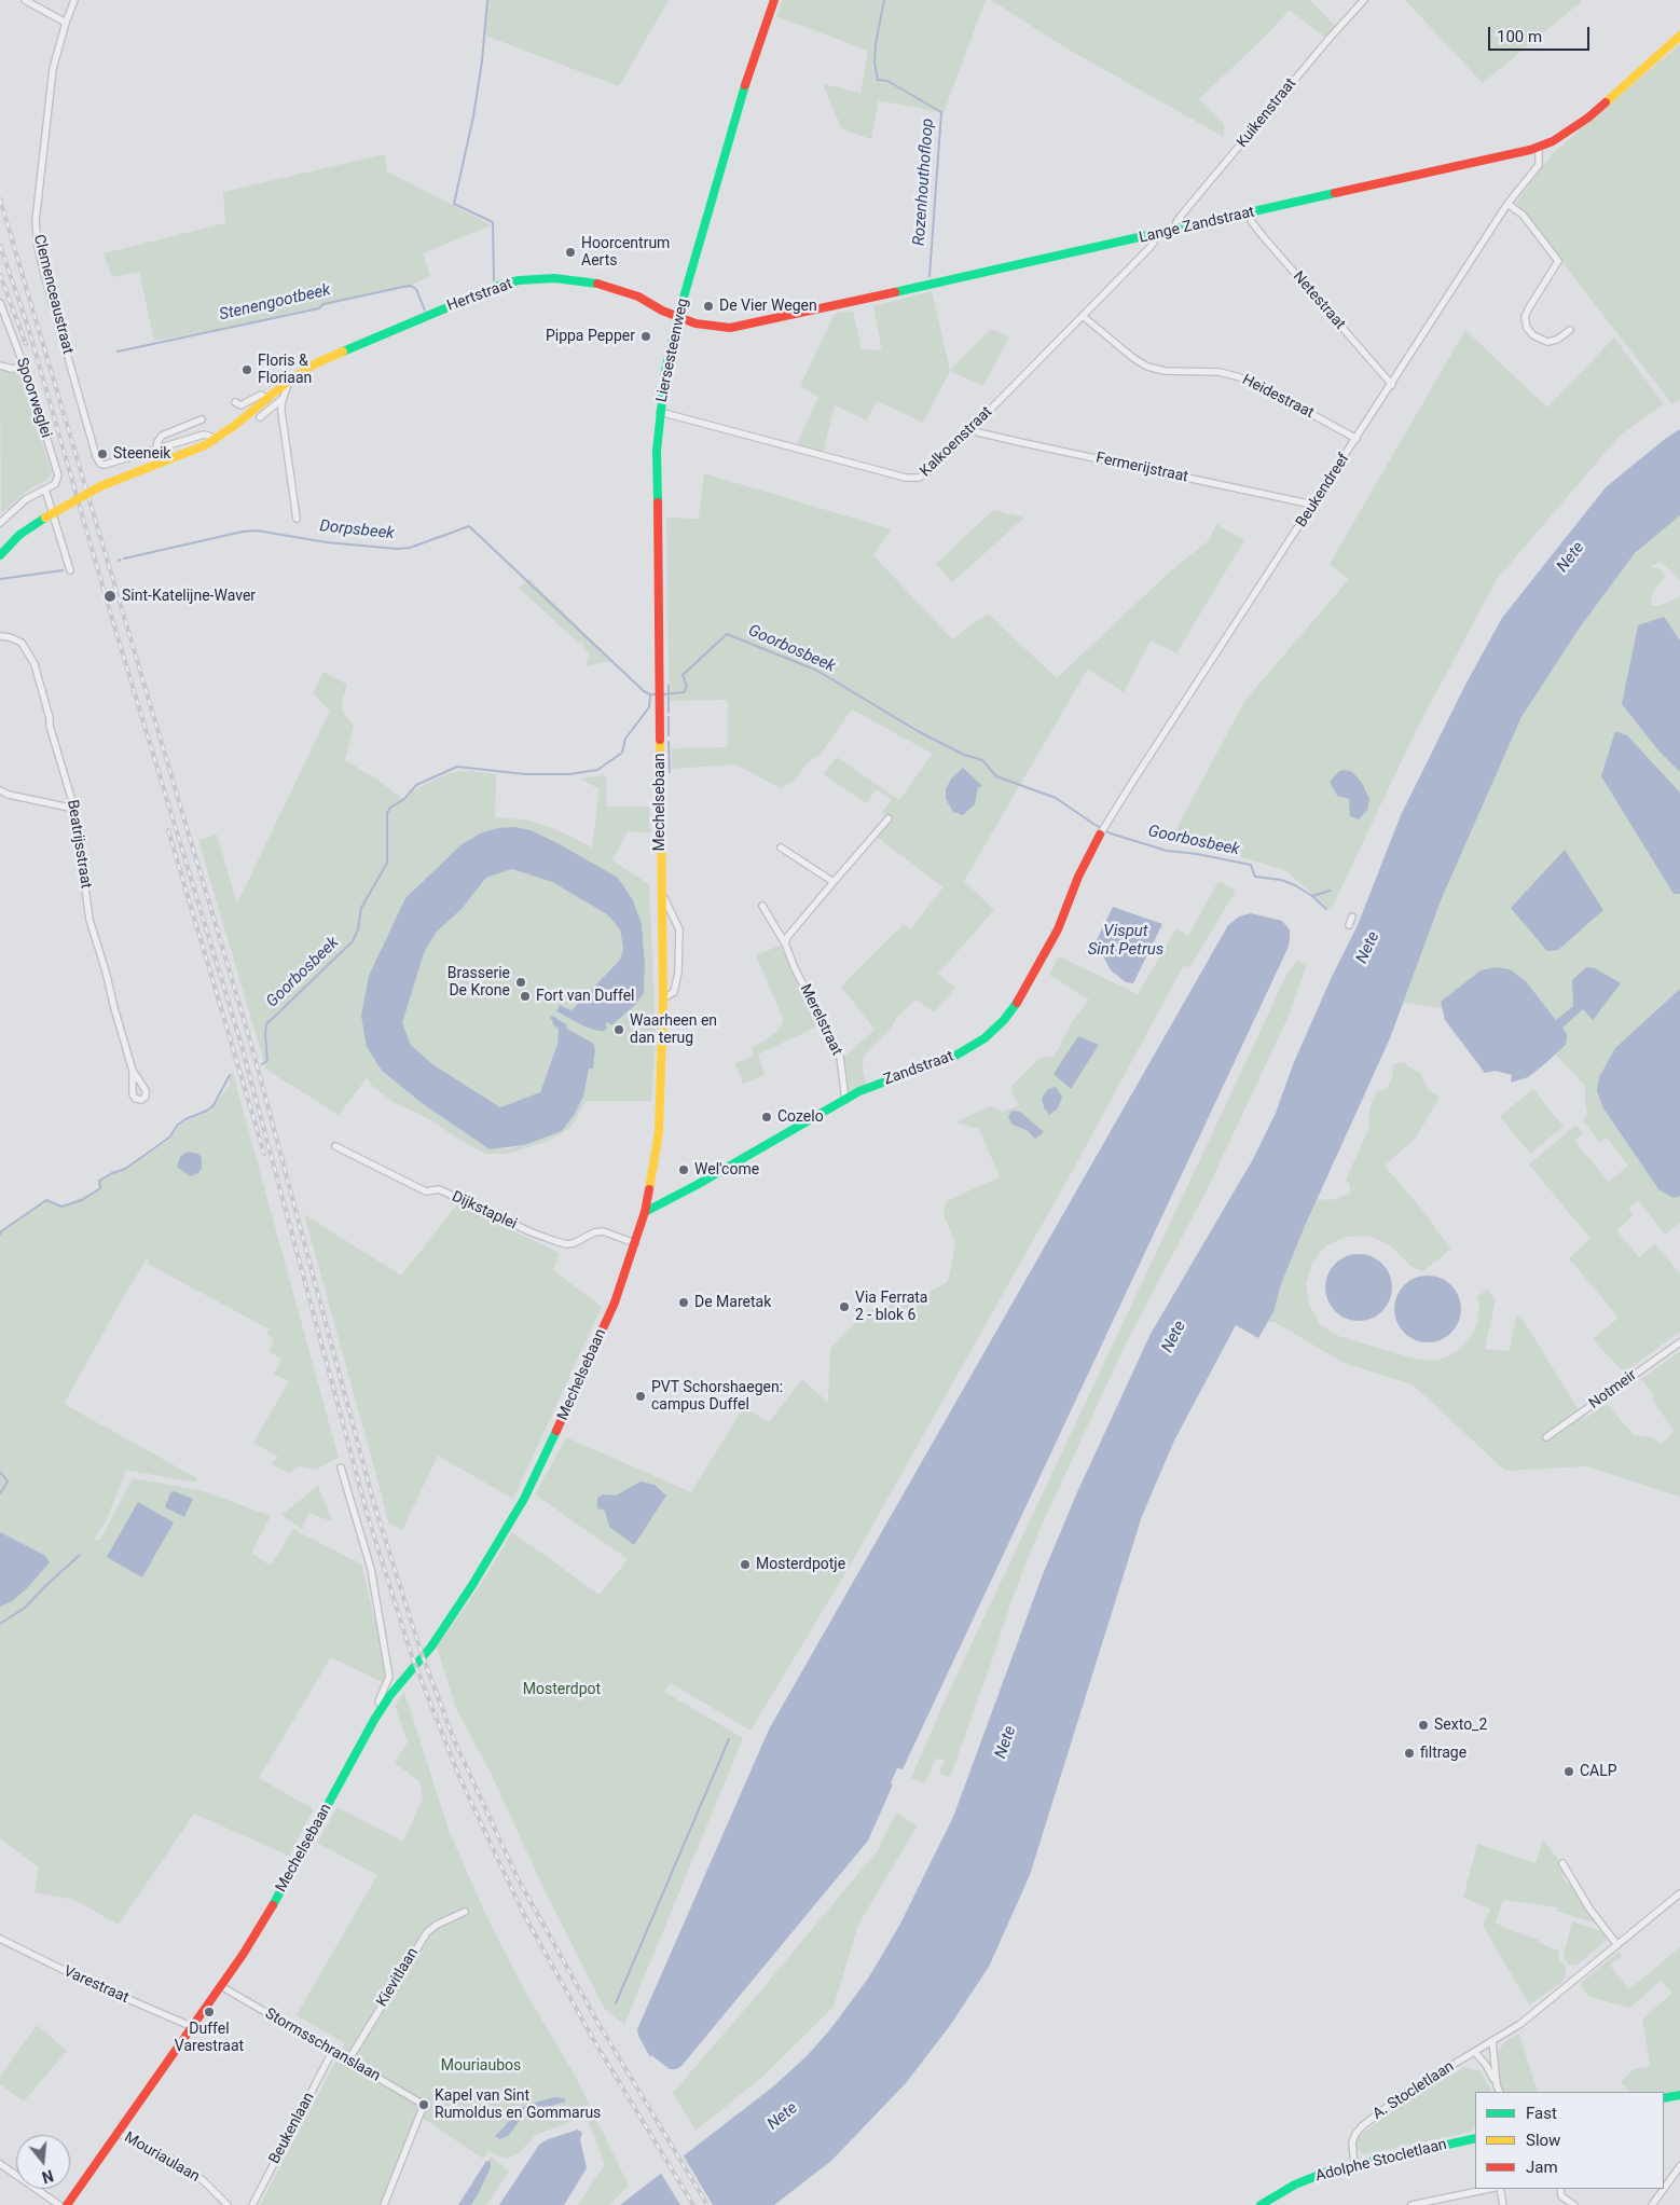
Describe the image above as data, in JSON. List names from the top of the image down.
{
  "streets": {
    "street": [
      "Kuikenstraat",
      "Lange Zandstraat",
      "Clemenceaustraat",
      "Hertstraat",
      "Netestraat",
      "Liersesteenweg",
      "Heidestraat",
      "Spoorweglei",
      "Kalkoenstraat",
      "Fermerijstraat",
      "Beukendreef",
      "Mechelsebaan",
      "Beatrijsstraat",
      "Merelstraat",
      "Zandstraat",
      "Dijkstaplei",
      "Notmeir",
      "Kievitlaan",
      "Varestraat",
      "Stormsschranslaan",
      "A. Stocletlaan",
      "Beukenlaan",
      "Mouriaulaan",
      "Adolphe Stocletlaan"
    ]
  },
  "crossings": [
    ["Kuikenstraat", "Lange Zandstraat"],
    ["Lange Zandstraat", "Hertstraat"],
    ["Lange Zandstraat", "Netestraat"],
    ["Lange Zandstraat", "Liersesteenweg"],
    ["Lange Zandstraat", "Kalkoenstraat"],
    ["Lange Zandstraat", "Beukendreef"],
    ["Clemenceaustraat", "Hertstraat"],
    ["Hertstraat", "Liersesteenweg"],
    ["Netestraat", "Beukendreef"],
    ["Liersesteenweg", "Kalkoenstraat"],
    ["Liersesteenweg", "Mechelsebaan"],
    ["Heidestraat", "Kalkoenstraat"],
    ["Heidestraat", "Beukendreef"],
    ["Kalkoenstraat", "Fermerijstraat"],
    ["Fermerijstraat", "Beukendreef"],
    ["Beukendreef", "Zandstraat"],
    ["Mechelsebaan", "Zandstraat"],
    ["Mechelsebaan", "Dijkstaplei"],
    ["Mechelsebaan", "Varestraat"],
    ["Mechelsebaan", "Stormsschranslaan"],
    ["Merelstraat", "Zandstraat"],
    ["Kievitlaan", "Stormsschranslaan"],
    ["Stormsschranslaan", "Beukenlaan"],
    ["A. Stocletlaan", "Adolphe Stocletlaan"]
  ],
  "water": [
    "Rozenhouthofloop",
    "Stenengootbeek",
    "Dorpsbeek",
    "Nete",
    "Goorbosbeek",
    "Visput Sint Petrus"
  ],
  "parks": ["Mosterdpot", "Mouriaubos"],
  "places": [
    "Hoorcentrum Aerts",
    "De Vier Wegen",
    "Pippa Pepper",
    "Floris & Floriaan",
    "Steeneik",
    "Sint-Katelijne-Waver",
    "Brasserie De Krone",
    "Fort van Duffel",
    "Waarheen en dan terug",
    "Cozelo",
    "Wel'come",
    "De Maretak",
    "Via Ferrata 2 - blok 6",
    "PVT Schorshaegen: campus Duffel",
    "Mosterdpotje",
    "Sexto_2",
    "filtrage",
    "CALP",
    "Duffel Varestraat",
    "Kapel van Sint Rumoldus en Gommarus"
  ],
  "legend": ["Fast", "Slow", "Jam"],
  "scale_bar": "100 m",
  "north": "bottom"
}
